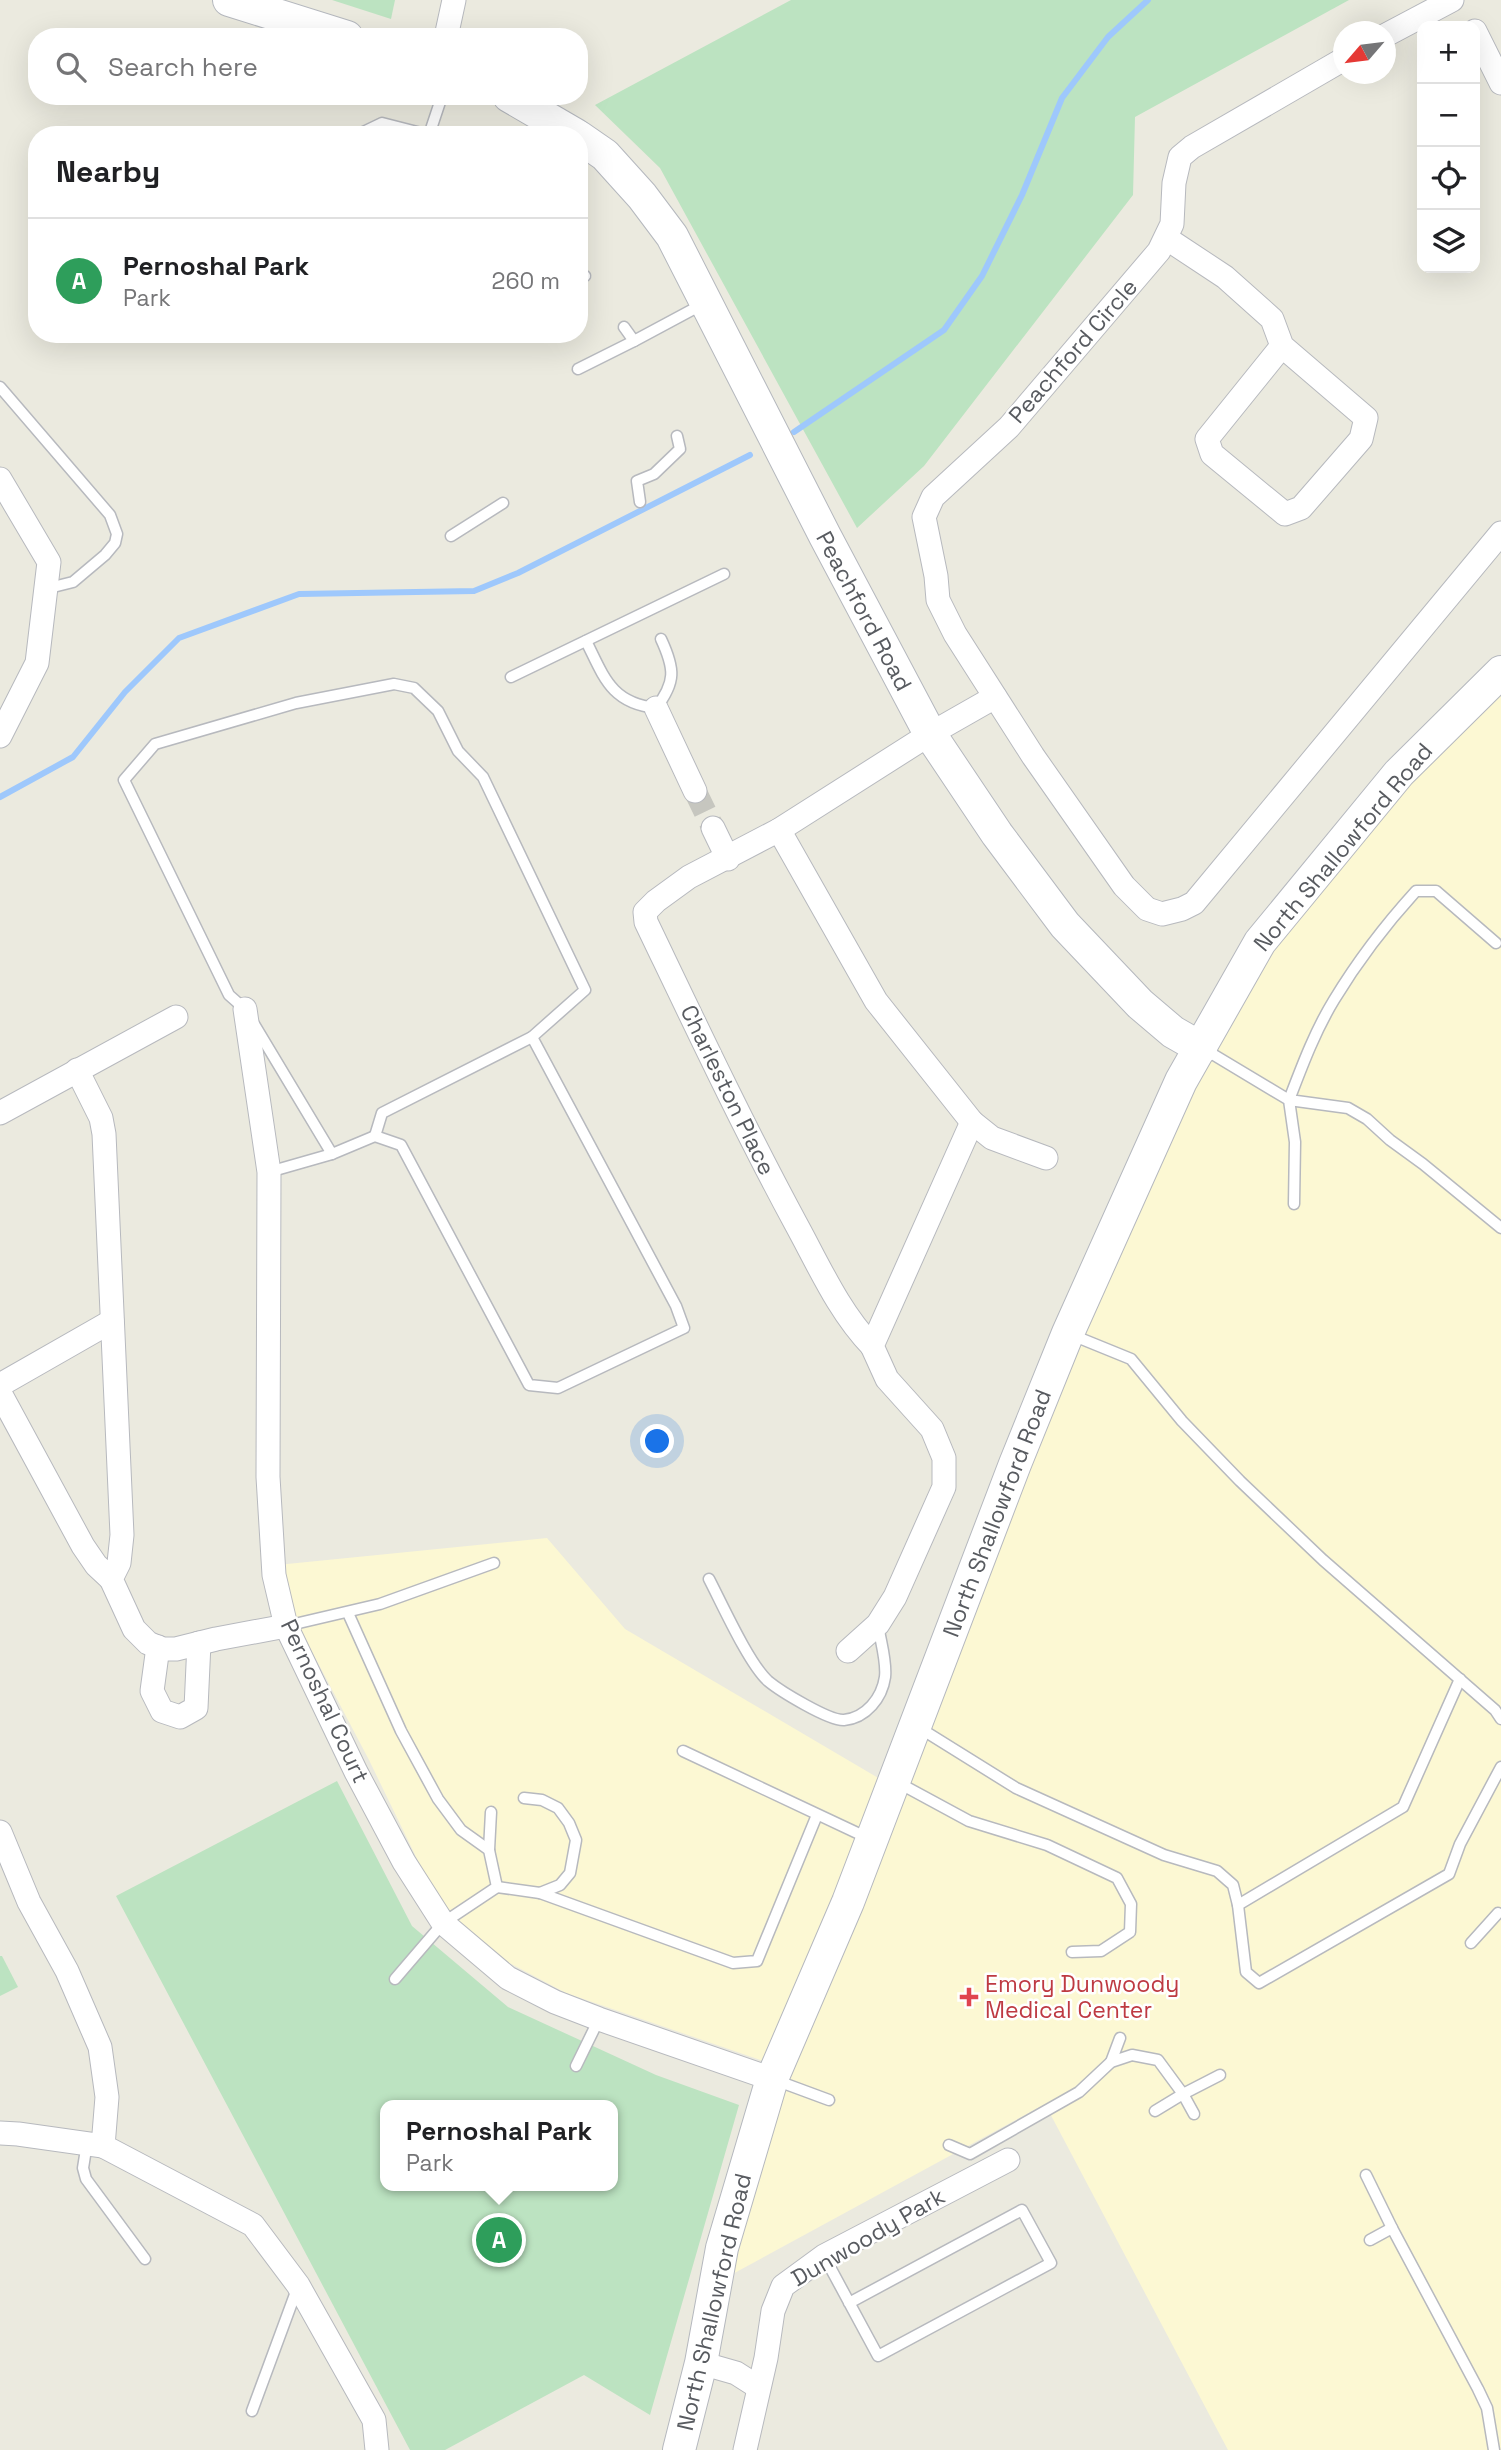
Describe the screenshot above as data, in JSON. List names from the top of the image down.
{
  "streets": {
    "street": [
      "Peachford Circle",
      "Peachford Road",
      "North Shallowford Road",
      "Charleston Place",
      "Pernoshal Court",
      "Dunwoody Park"
    ]
  },
  "crossings": [
    ["Peachford Road", "North Shallowford Road"],
    ["Peachford Road", "Charleston Place"],
    ["North Shallowford Road", "Pernoshal Court"]
  ],
  "places": {
    "health": ["Emory Dunwoody Medical Center"]
  },
  "north": "bottom left",
  "page": {
    "map_buttons": ["+", "−"],
    "search": "Search here",
    "heading": "Nearby",
    "list": [
      {
        "mark": "A",
        "name": "Pernoshal Park",
        "note": "Park",
        "value": "260 m"
      }
    ],
    "popup": ["Pernoshal Park", "Park"],
    "pins": "A"
  }
}
